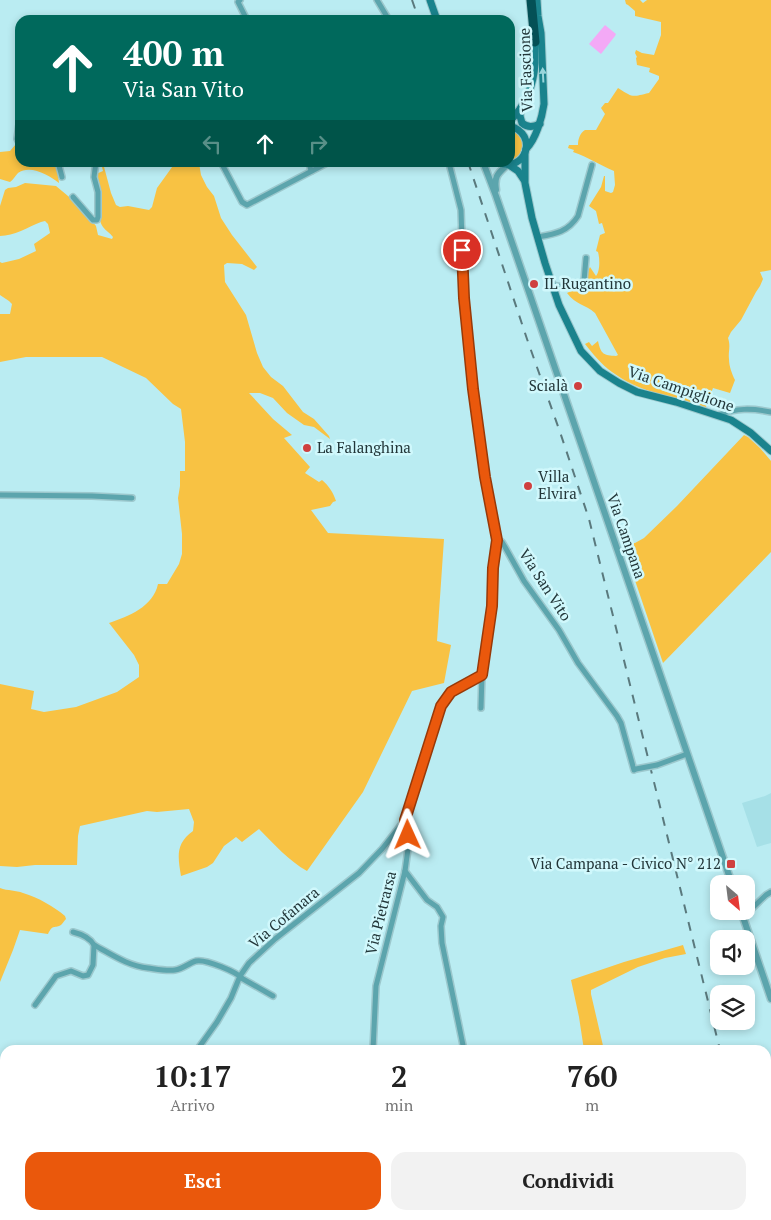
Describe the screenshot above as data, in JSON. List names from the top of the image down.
{
  "streets": {
    "main road": ["Via Fascione", "Via Campiglione"],
    "street": [
      "Via Campana",
      "Via San Vito",
      "Via Pietrarsa",
      "Via Cofanara"
    ]
  },
  "crossings": [
    ["Via Fascione", "Via Campiglione"],
    ["Via Campana", "Via San Vito"],
    ["Via Pietrarsa", "Via Cofanara"]
  ],
  "places": {
    "other": [
      "IL Rugantino",
      "Scialà",
      "La Falanghina",
      "Villa Elvira"
    ],
    "transit": ["Via Campana - Civico N° 212"]
  },
  "north": "bottom right",
  "page": {
    "turn": ["400 m", "Via San Vito"],
    "eta": [
      "10:17",
      "Arrivo",
      "2",
      "min",
      "760",
      "m"
    ],
    "buttons": ["Esci", "Condividi"]
  }
}
